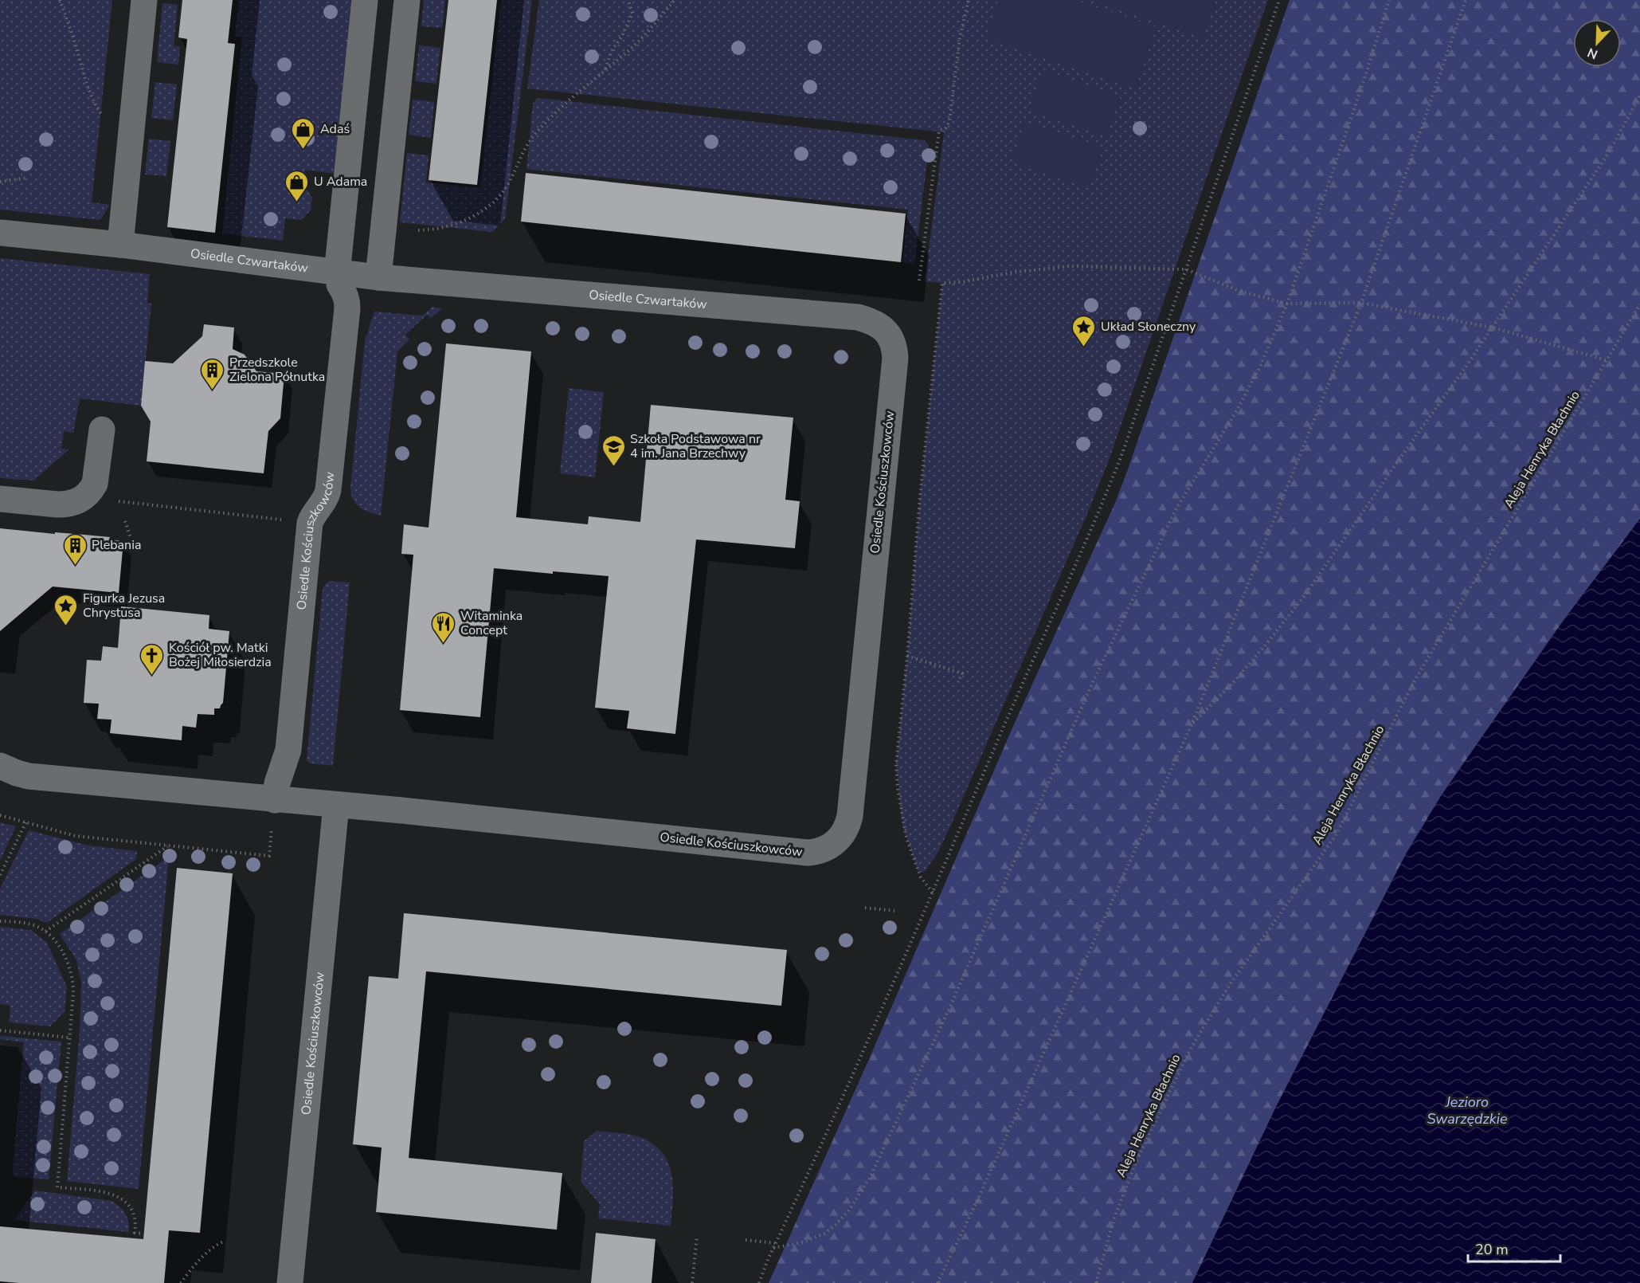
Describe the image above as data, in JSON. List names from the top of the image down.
{
  "streets": {
    "street": ["Osiedle Czwartaków", "Osiedle Kościuszkowców"],
    "path": ["Aleja Henryka Błachnio"]
  },
  "crossings": [
    ["Osiedle Czwartaków", "Osiedle Kościuszkowców"]
  ],
  "water": ["Jezioro Swarzędzkie"],
  "places": {
    "shop": ["Adaś", "U Adama"],
    "place": ["Układ Słoneczny", "Figurka Jezusa Chrystusa"],
    "building": ["Przedszkole Zielona Półnutka", "Plebania"],
    "school or university": ["Szkoła Podstawowa nr 4 im. Jana Brzechwy"],
    "restaurant": ["Witaminka Concept"],
    "church": ["Kościół pw. Matki Bożej Miłosierdzia"]
  },
  "scale_bar": "20 m",
  "north": "bottom left"
}
